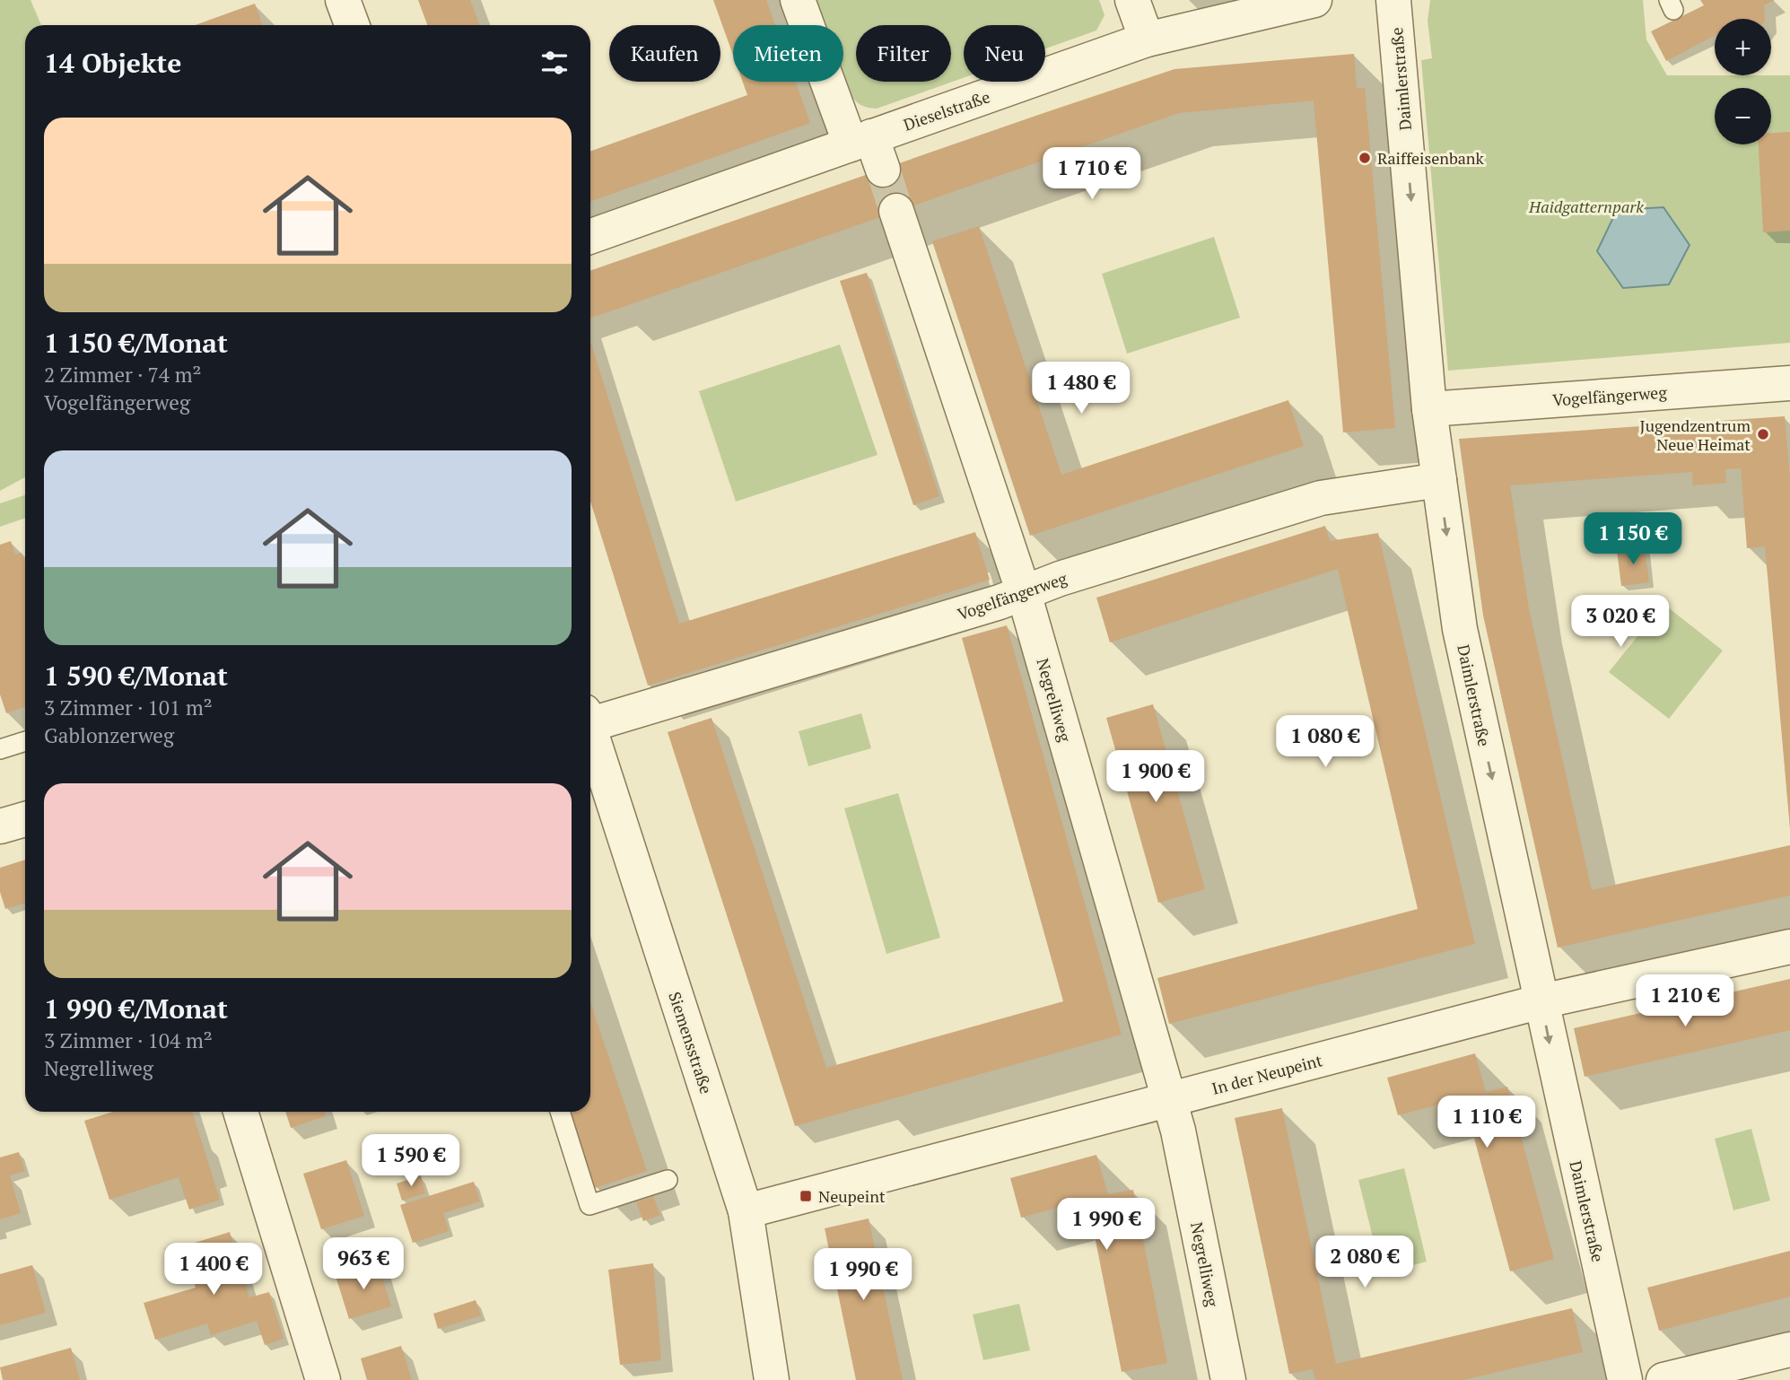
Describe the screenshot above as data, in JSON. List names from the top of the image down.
{
  "streets": {
    "street": [
      "Daimlerstraße",
      "Dieselstraße",
      "Vogelfängerweg",
      "Negrelliweg",
      "Siemensstraße",
      "In der Neupeint"
    ]
  },
  "crossings": [
    ["Daimlerstraße", "Vogelfängerweg"],
    ["Daimlerstraße", "In der Neupeint"],
    ["Vogelfängerweg", "Negrelliweg"],
    ["Negrelliweg", "In der Neupeint"],
    ["Siemensstraße", "In der Neupeint"]
  ],
  "one_way": ["Daimlerstraße"],
  "parks": ["Haidgatternpark"],
  "places": {
    "other": ["Raiffeisenbank", "Jugendzentrum Neue Heimat"],
    "transit": ["Neupeint"]
  },
  "page": {
    "map_buttons": ["+", "−"],
    "chip": [
      "Kaufen",
      "Mieten",
      "Filter",
      "Neu"
    ],
    "heading": "14 Objekte",
    "list": [
      {
        "name": "1 150 €/Monat",
        "note": "2 Zimmer · 74 m² · Vogelfängerweg"
      },
      {
        "name": "1 590 €/Monat",
        "note": "3 Zimmer · 101 m² · Gablonzerweg"
      },
      {
        "name": "1 990 €/Monat",
        "note": "3 Zimmer · 104 m² · Negrelliweg"
      }
    ],
    "price": [
      "1 710 €",
      "1 480 €",
      "1 150 €",
      "3 020 €",
      "1 080 €",
      "1 900 €",
      "1 210 €",
      "1 110 €",
      "1 590 €",
      "1 990 €",
      "2 080 €",
      "963 €",
      "1 400 €",
      "1 990 €"
    ]
  }
}
